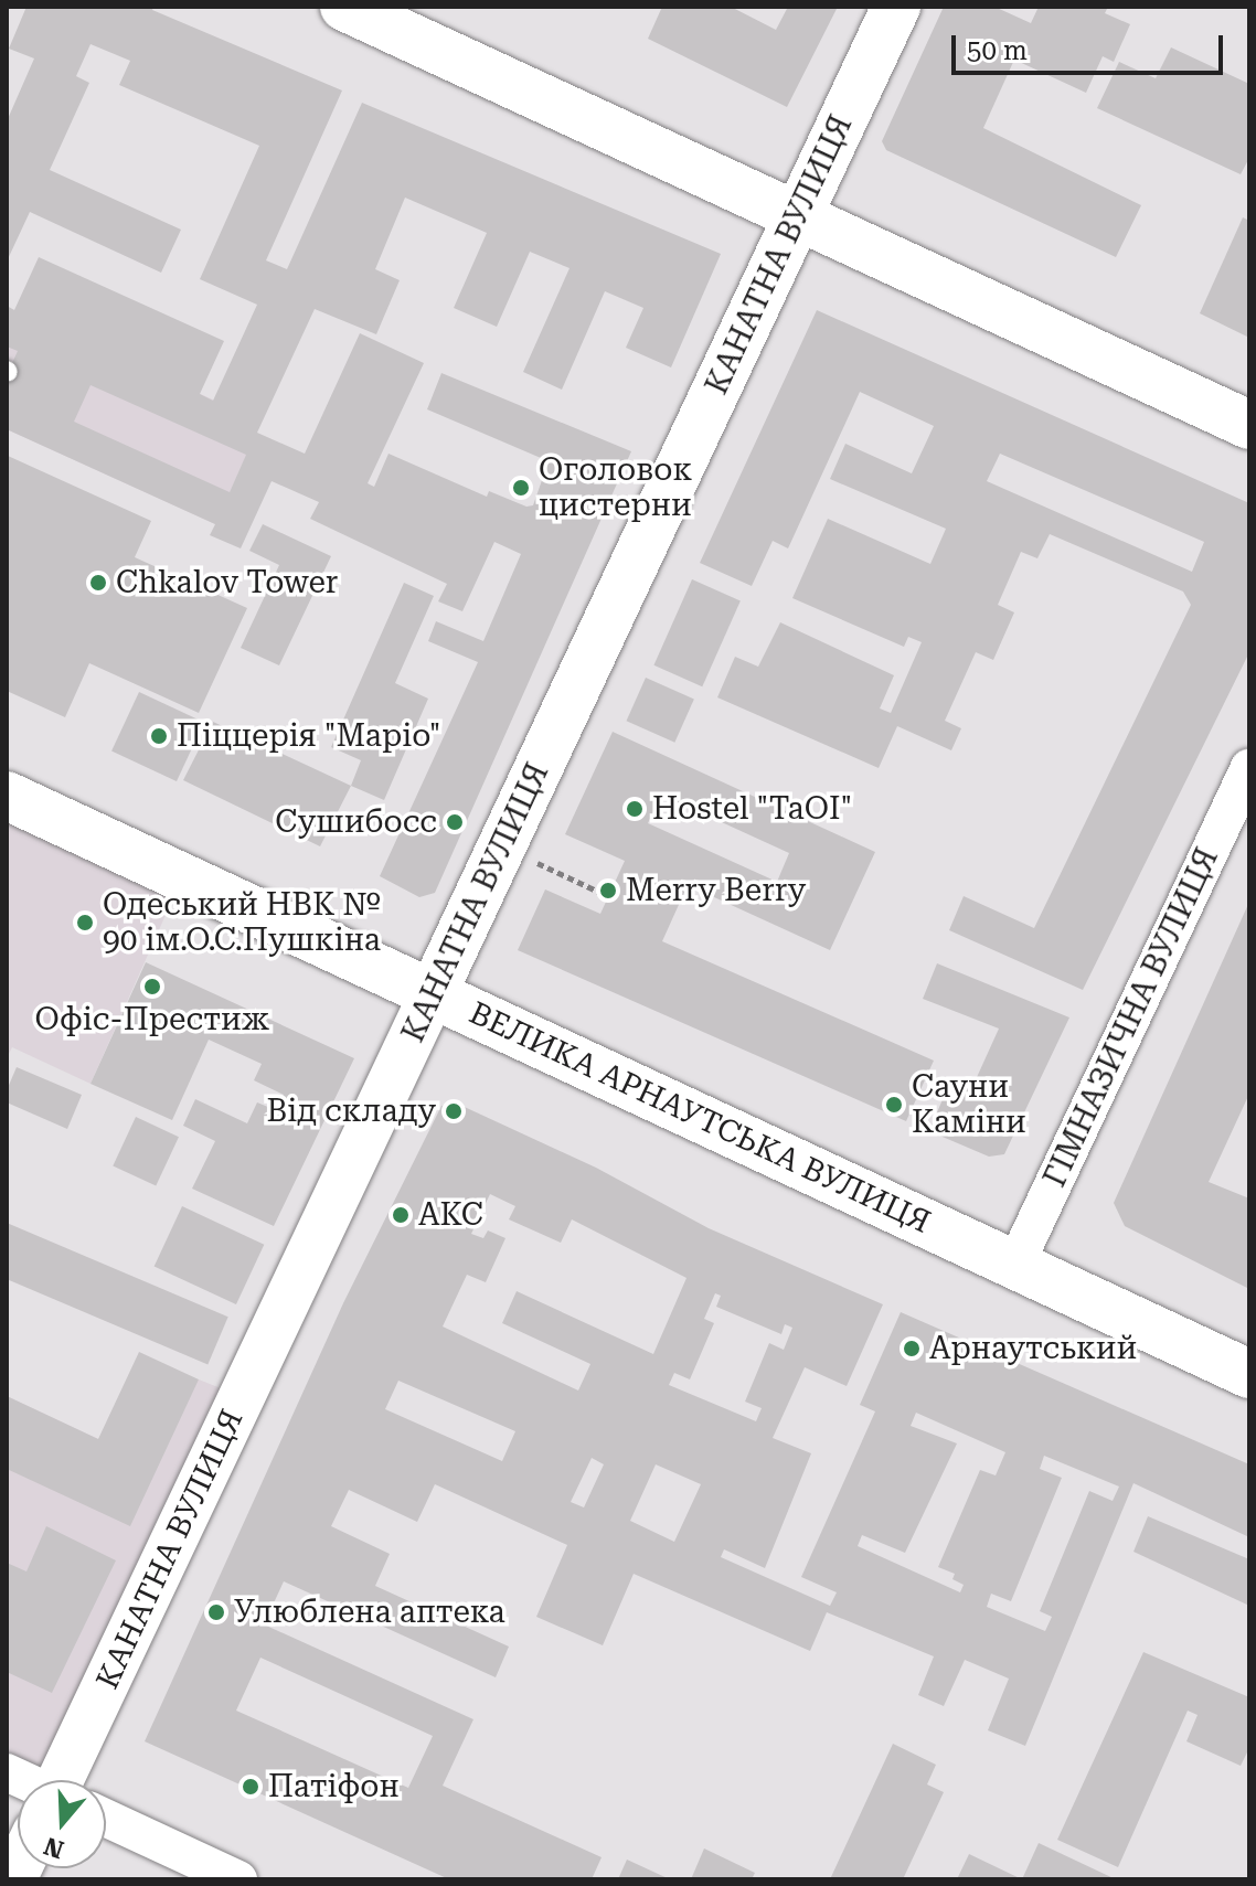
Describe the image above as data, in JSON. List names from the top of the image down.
{
  "streets": {
    "main road": ["КАНАТНА ВУЛИЦЯ", "ВЕЛИКА АРНАУТСЬКА ВУЛИЦЯ"],
    "street": ["ГІМНАЗИЧНА ВУЛИЦЯ"]
  },
  "crossings": [
    ["КАНАТНА ВУЛИЦЯ", "ВЕЛИКА АРНАУТСЬКА ВУЛИЦЯ"],
    ["ГІМНАЗИЧНА ВУЛИЦЯ", "ВЕЛИКА АРНАУТСЬКА ВУЛИЦЯ"]
  ],
  "places": [
    "Оголовок цистерни",
    "Chkalov Tower",
    "Піццерія \"Маріо\"",
    "Hostel \"TaOI\"",
    "Сушибосс",
    "Merry Berry",
    "Одеський НВК № 90 ім.О.С.Пушкіна",
    "Офіс-Престиж",
    "Сауни Каміни",
    "Від складу",
    "АКС",
    "Арнаутський",
    "Улюблена аптека",
    "Патiфон"
  ],
  "scale_bar": "50 m",
  "north": "bottom"
}
